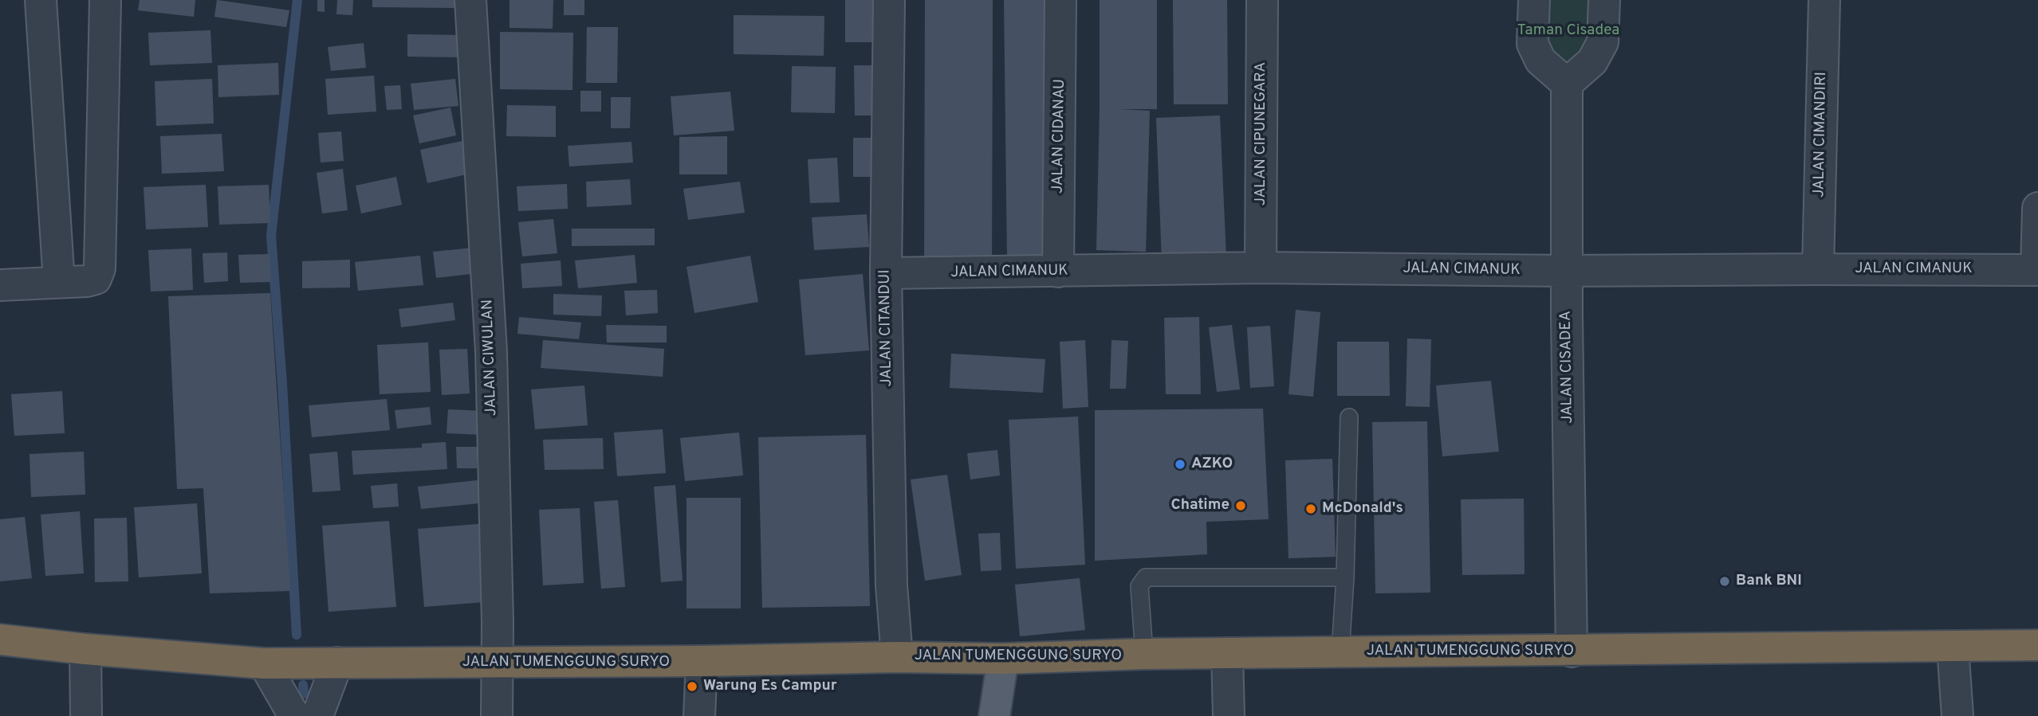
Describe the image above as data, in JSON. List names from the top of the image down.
{
  "streets": {
    "highway": ["JALAN TUMENGGUNG SURYO"],
    "street": [
      "JALAN CIPUNEGARA",
      "JALAN CIMANDIRI",
      "JALAN CIDANAU",
      "JALAN CIMANUK",
      "JALAN CITANDUI",
      "JALAN CIWULAN",
      "JALAN CISADEA"
    ]
  },
  "crossings": [
    ["JALAN CIPUNEGARA", "JALAN CIMANUK"],
    ["JALAN CIMANDIRI", "JALAN CIMANUK"],
    ["JALAN CIDANAU", "JALAN CIMANUK"],
    ["JALAN CIMANUK", "JALAN CITANDUI"],
    ["JALAN CIMANUK", "JALAN CISADEA"],
    ["JALAN CITANDUI", "JALAN TUMENGGUNG SURYO"],
    ["JALAN CIWULAN", "JALAN TUMENGGUNG SURYO"],
    ["JALAN CISADEA", "JALAN TUMENGGUNG SURYO"]
  ],
  "parks": ["Taman Cisadea"],
  "places": [
    "AZKO",
    "Chatime",
    "McDonald's",
    "Bank BNI",
    "Warung Es Campur"
  ]
}
